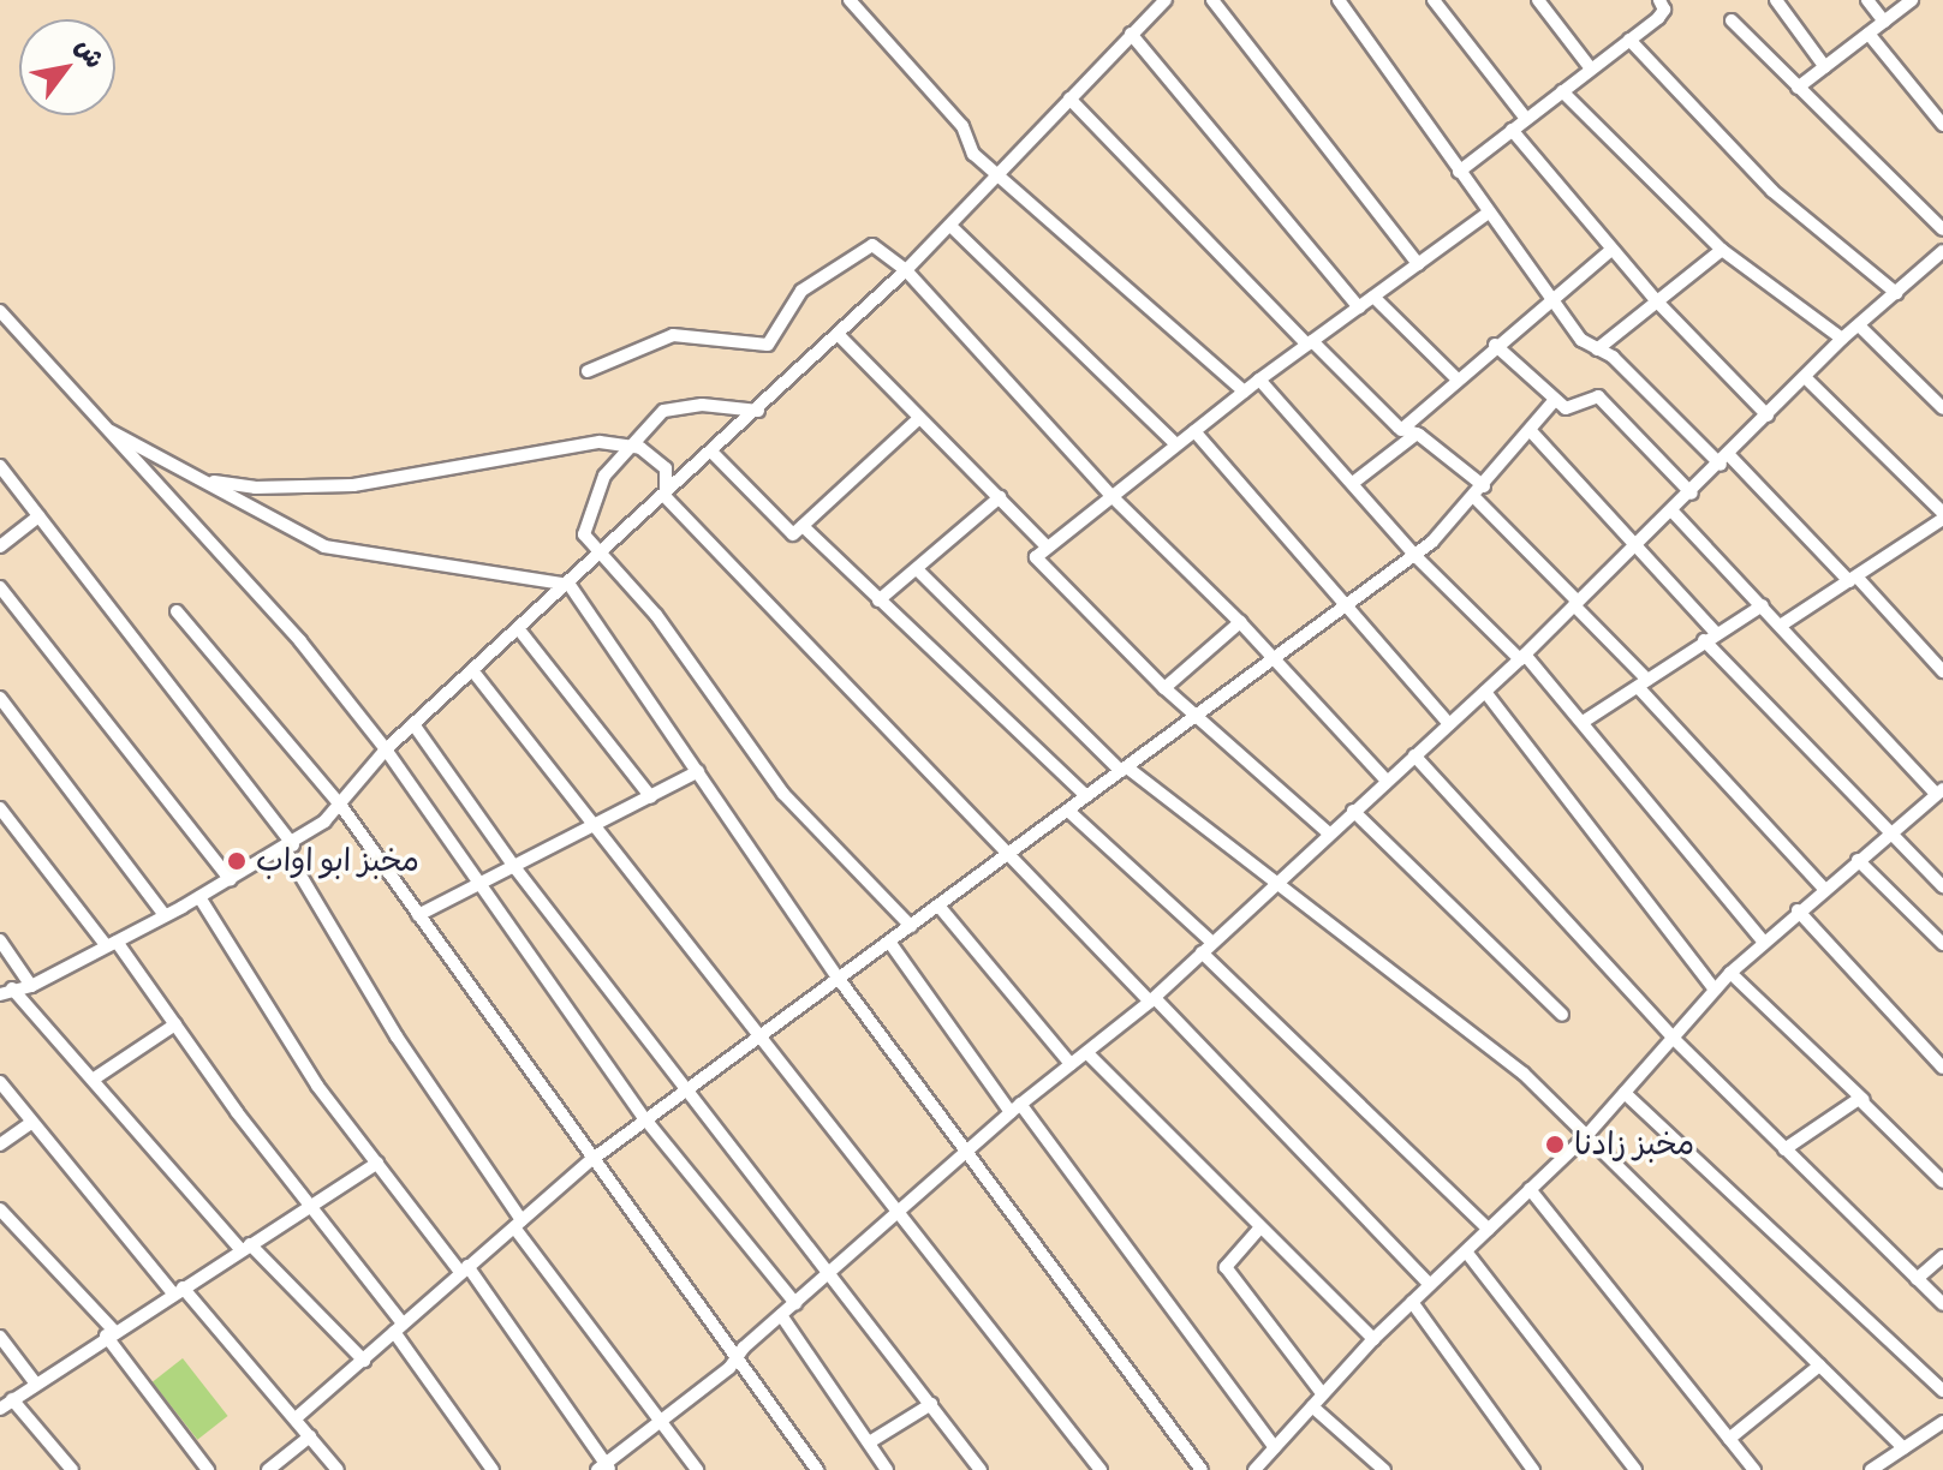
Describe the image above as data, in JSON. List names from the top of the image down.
{
  "places": ["مخبز ابو اواب", "مخبز زادنا"],
  "north": "top right"
}
